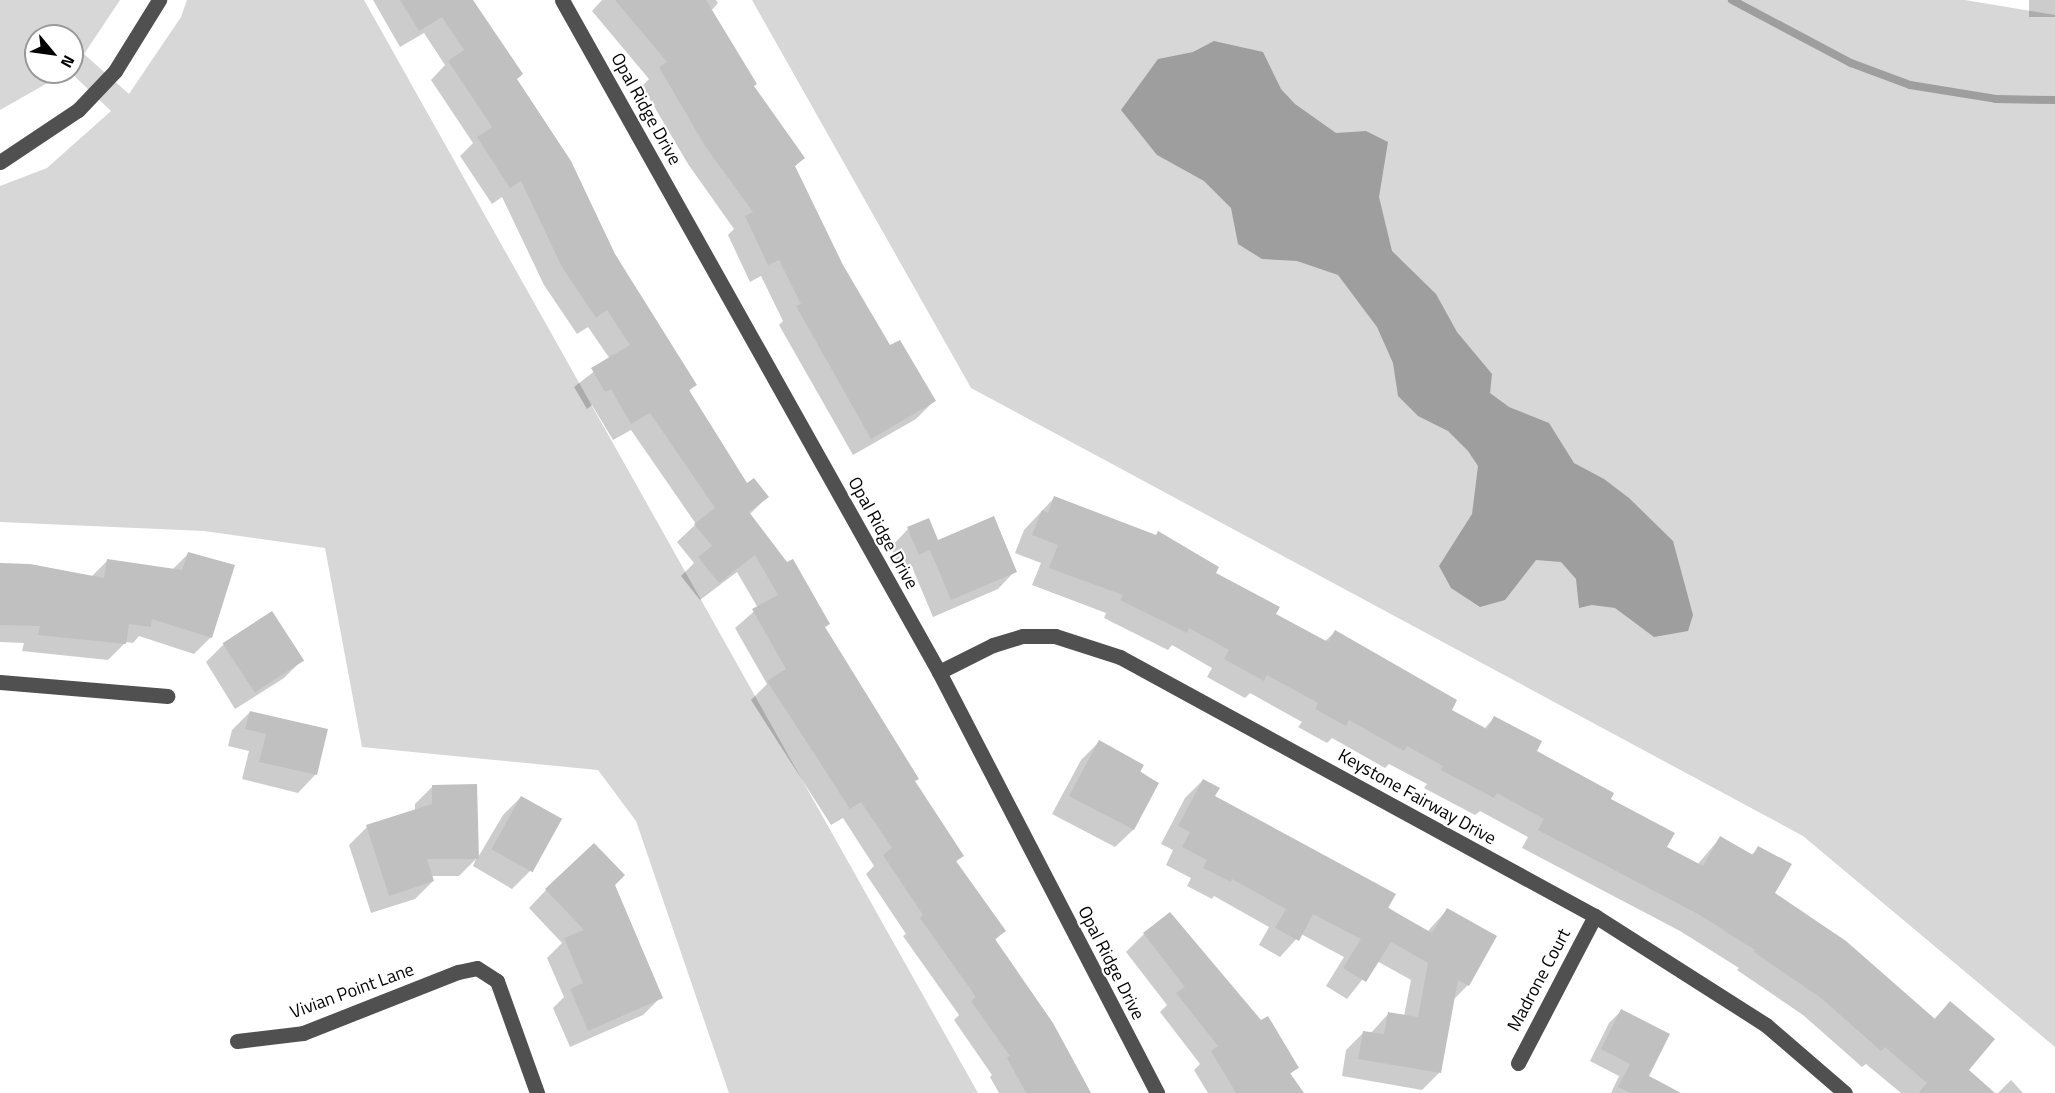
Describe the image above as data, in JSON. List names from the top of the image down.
{
  "streets": {
    "street": [
      "Opal Ridge Drive",
      "Keystone Fairway Drive",
      "Madrone Court",
      "Vivian Point Lane"
    ]
  },
  "crossings": [
    ["Opal Ridge Drive", "Keystone Fairway Drive"],
    ["Keystone Fairway Drive", "Madrone Court"]
  ],
  "north": "bottom right"
}
